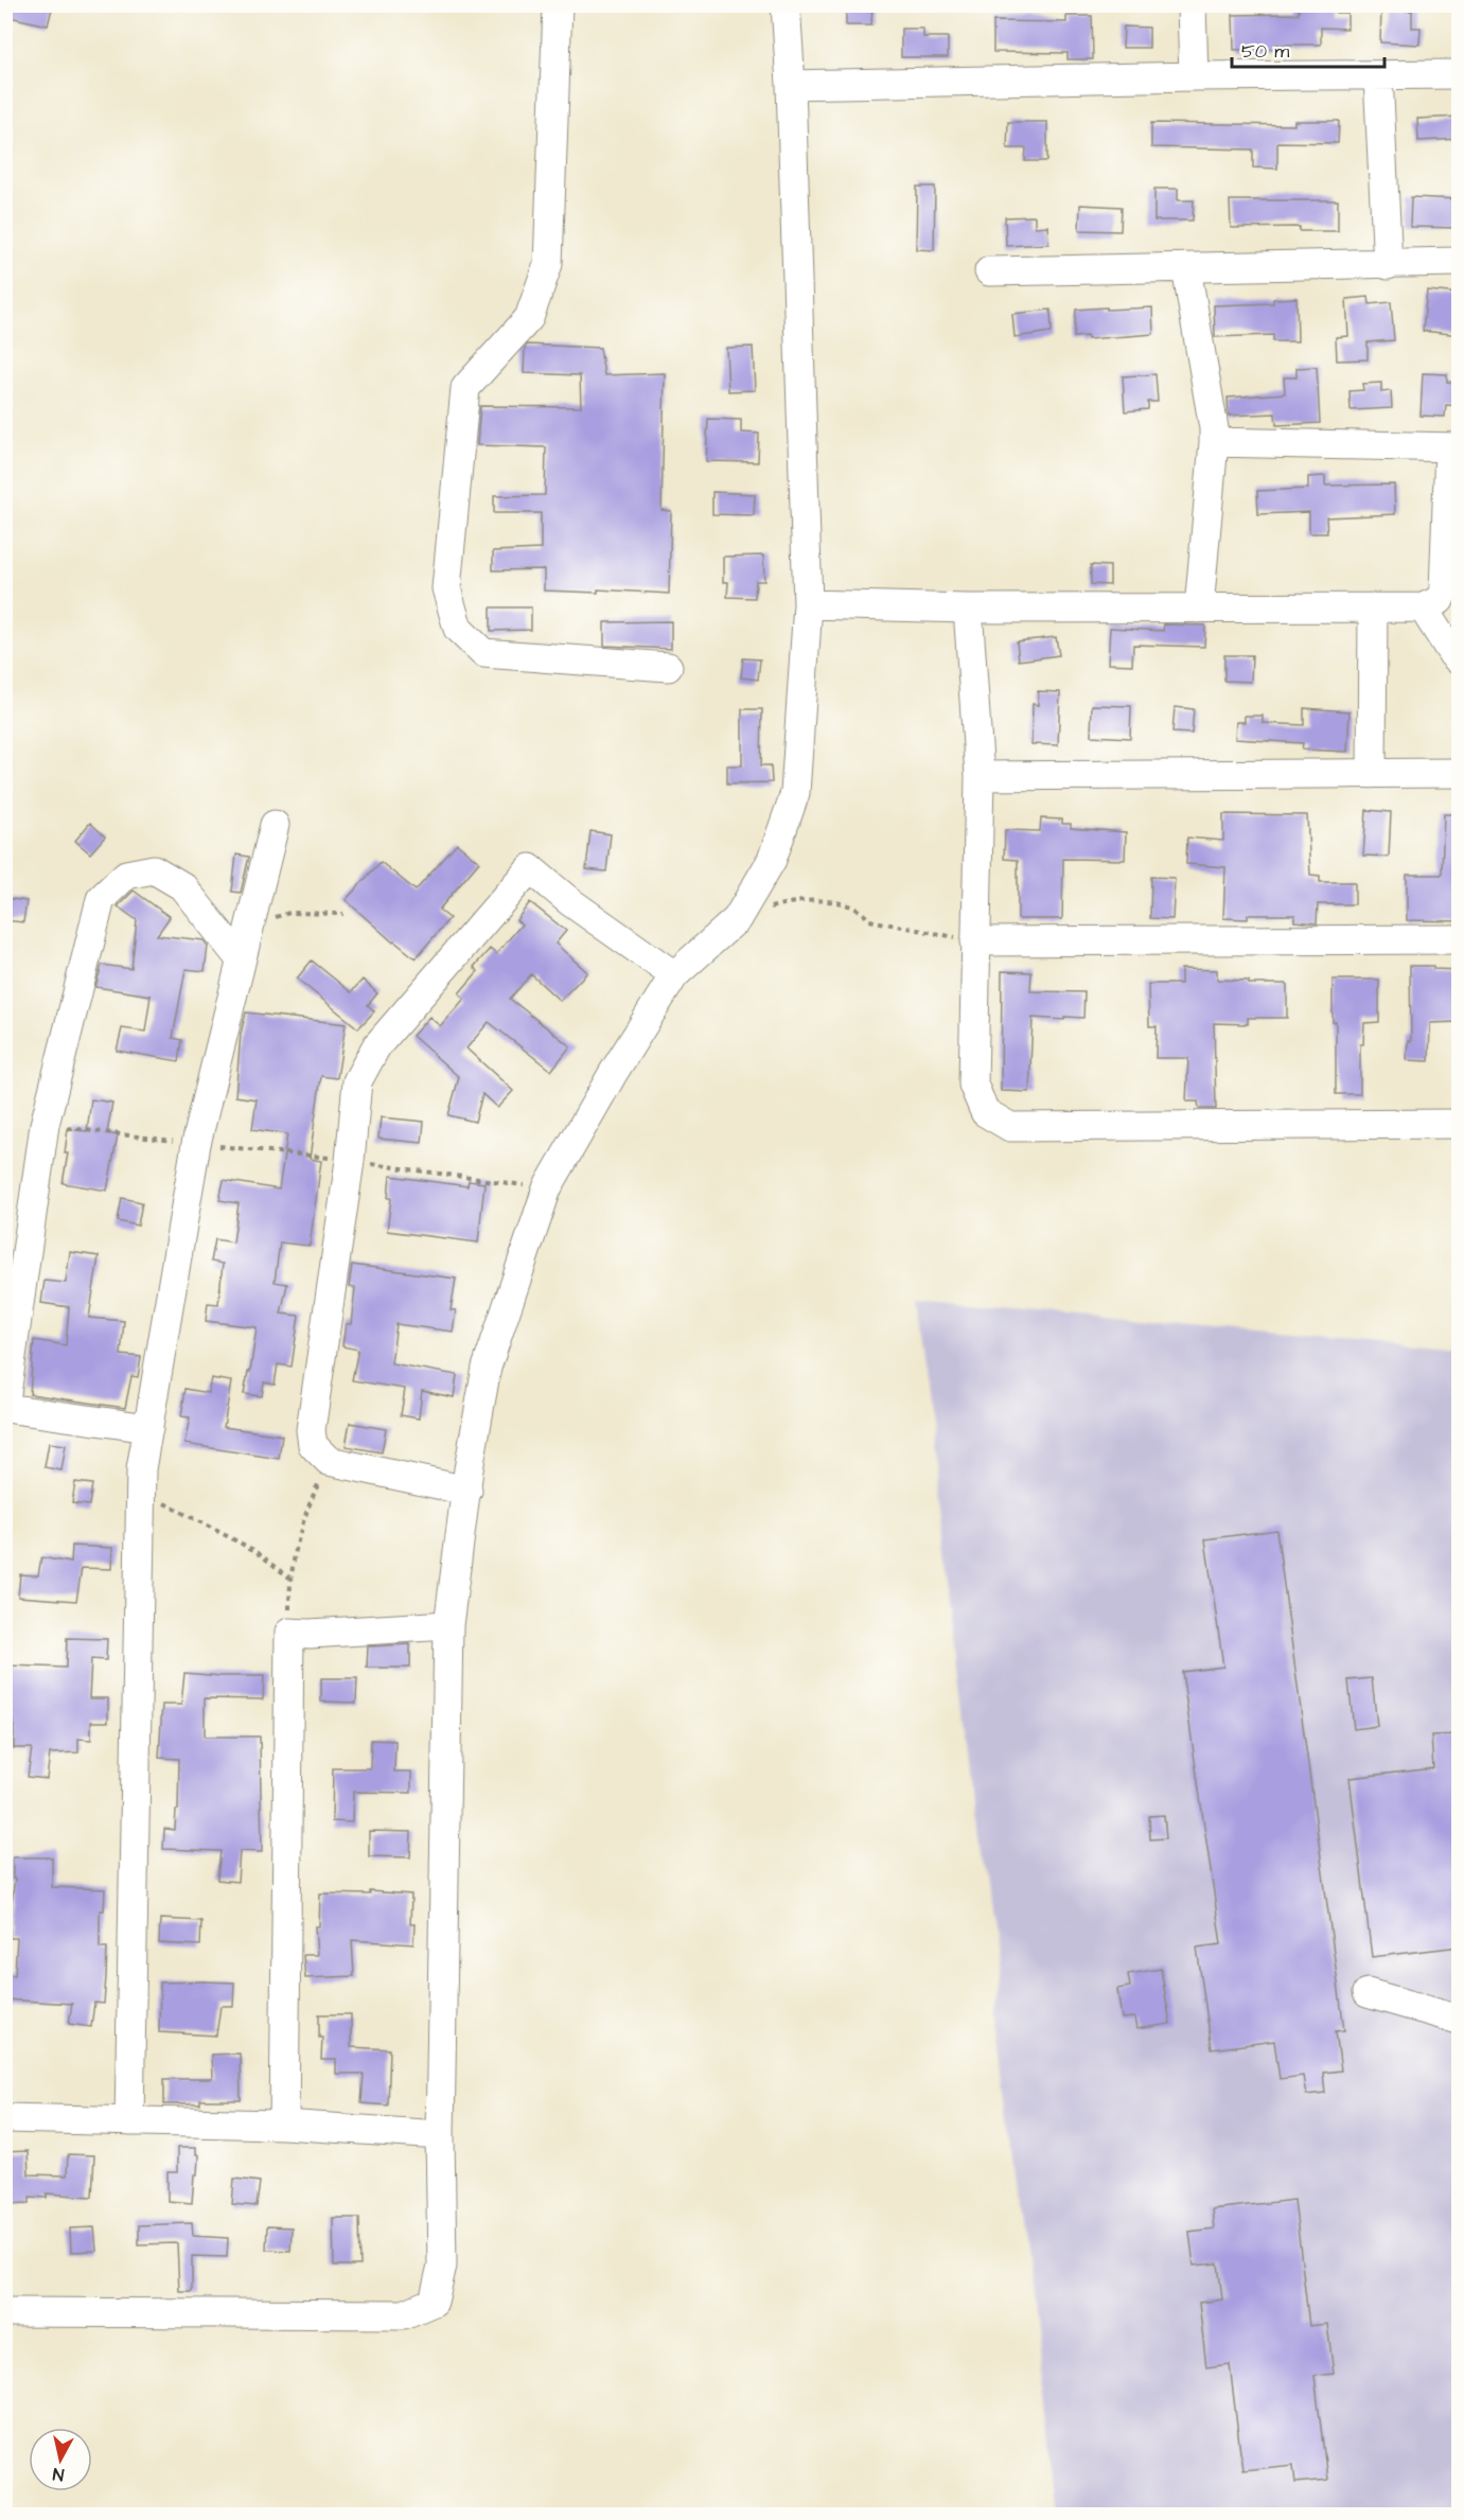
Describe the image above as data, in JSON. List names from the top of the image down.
{
  "scale_bar": "50 m",
  "north": "bottom"
}
